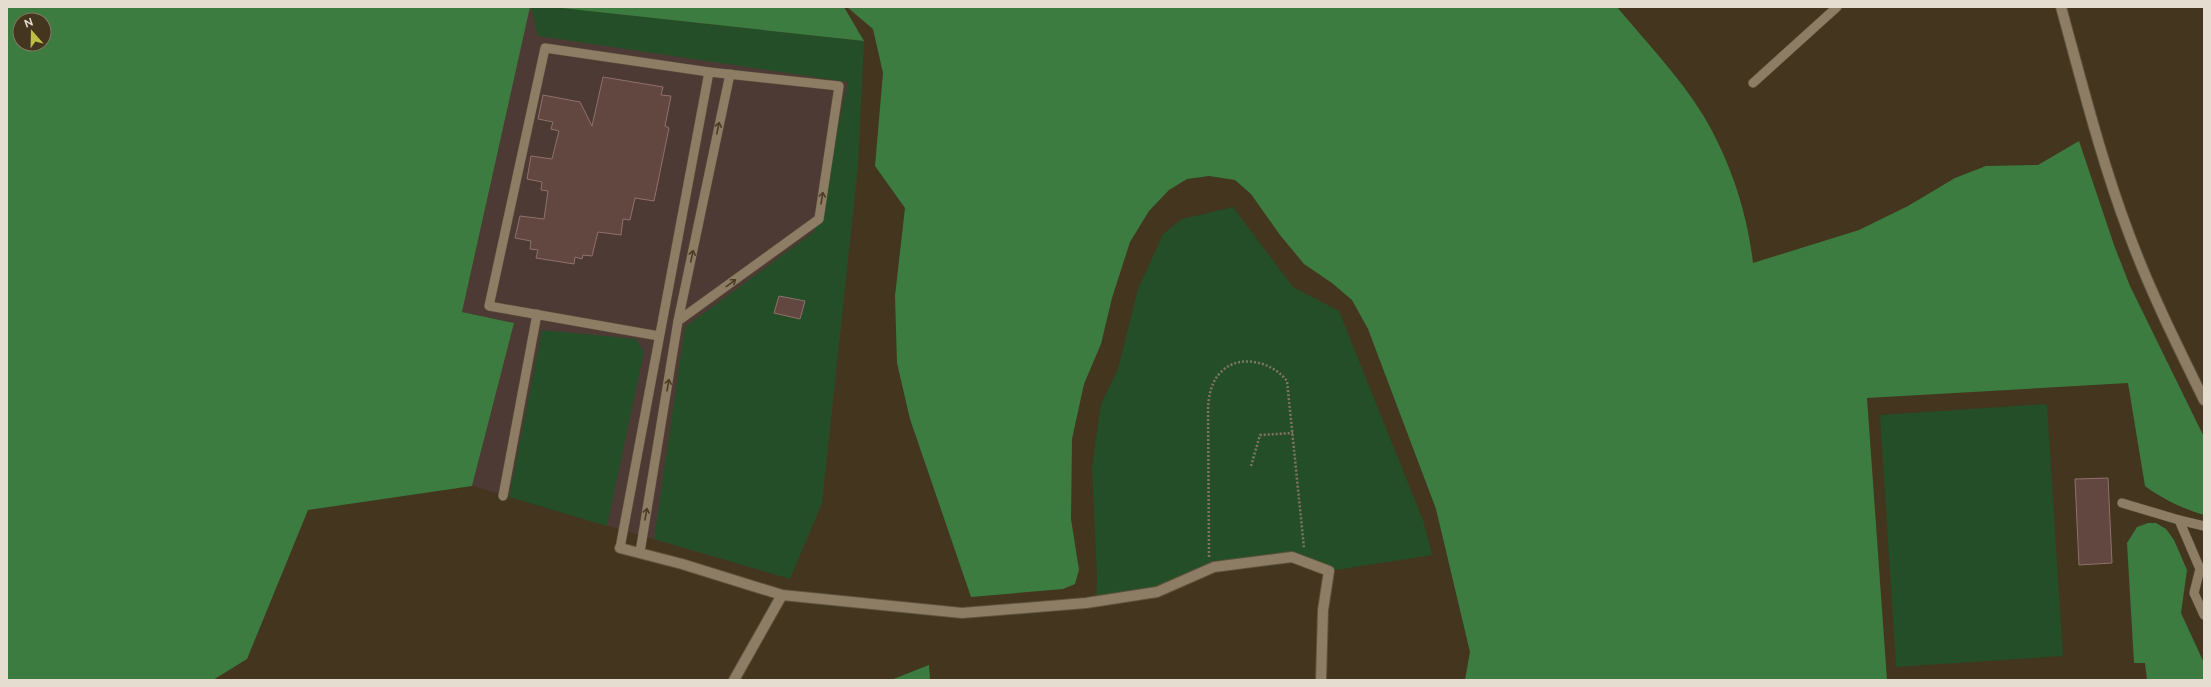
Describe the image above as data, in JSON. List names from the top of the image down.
{
  "north": "top"
}
